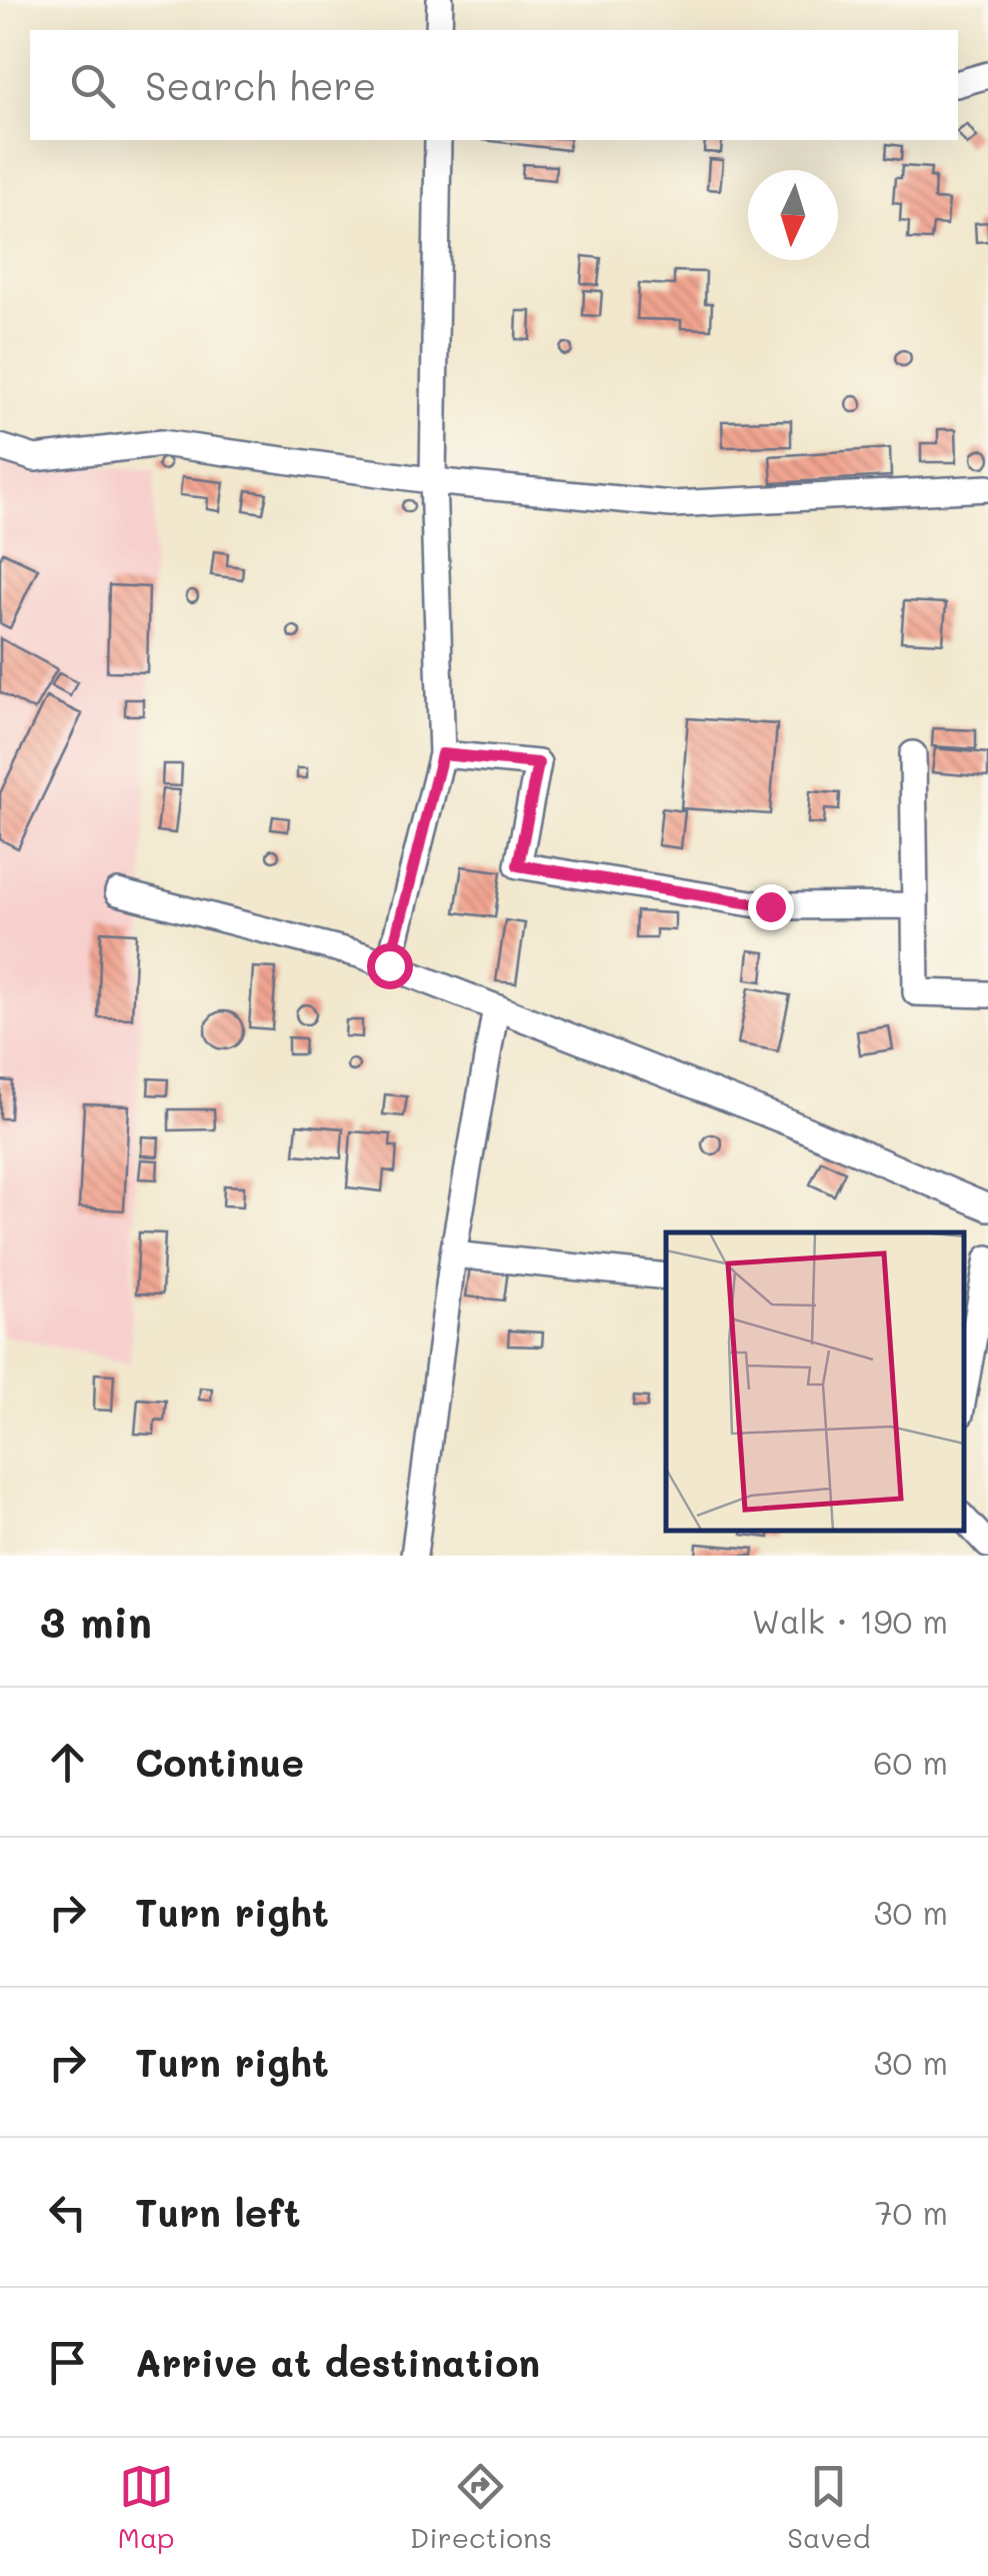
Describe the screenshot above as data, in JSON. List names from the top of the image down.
{
  "north": "bottom",
  "page": {
    "search": "Search here",
    "heading": ["3 min", "Walk · 190 m"],
    "list": [
      ["Continue", "60 m"],
      ["Turn right", "30 m"],
      ["Turn right", "30 m"],
      ["Turn left", "70 m"],
      "Arrive at destination"
    ],
    "nav": ["Map", "Directions", "Saved"]
  }
}
